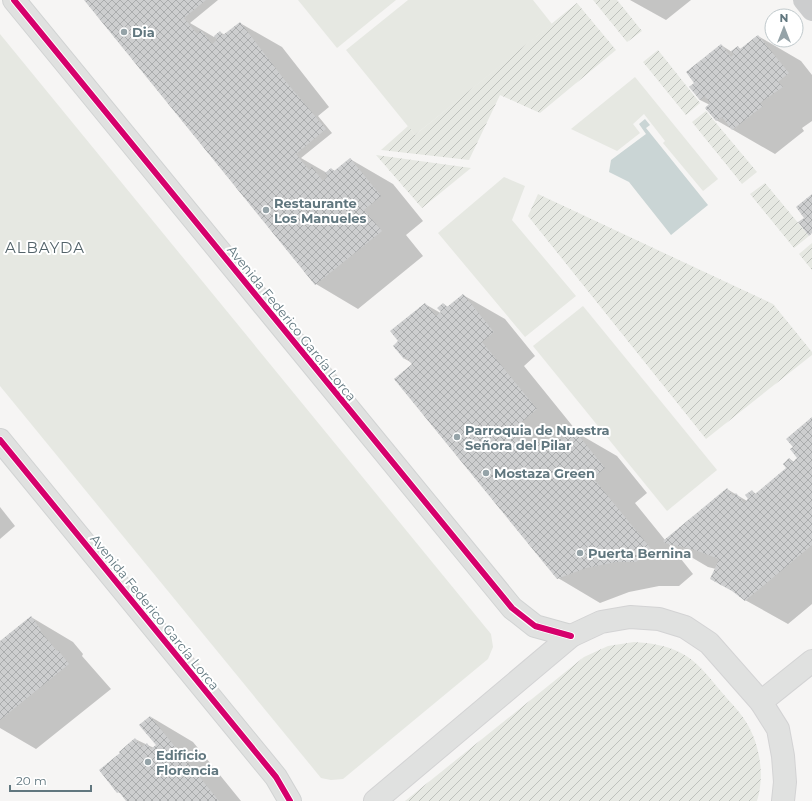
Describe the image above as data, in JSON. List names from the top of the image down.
{
  "streets": {
    "main road": ["Avenida Federico García Lorca"]
  },
  "districts": ["ALBAYDA"],
  "places": [
    "Dia",
    "Restaurante Los Manueles",
    "Parroquia de Nuestra Señora del Pilar",
    "Mostaza Green",
    "Puerta Bernina",
    "Edificio Florencia"
  ],
  "scale_bar": "20 m",
  "north": "top"
}
